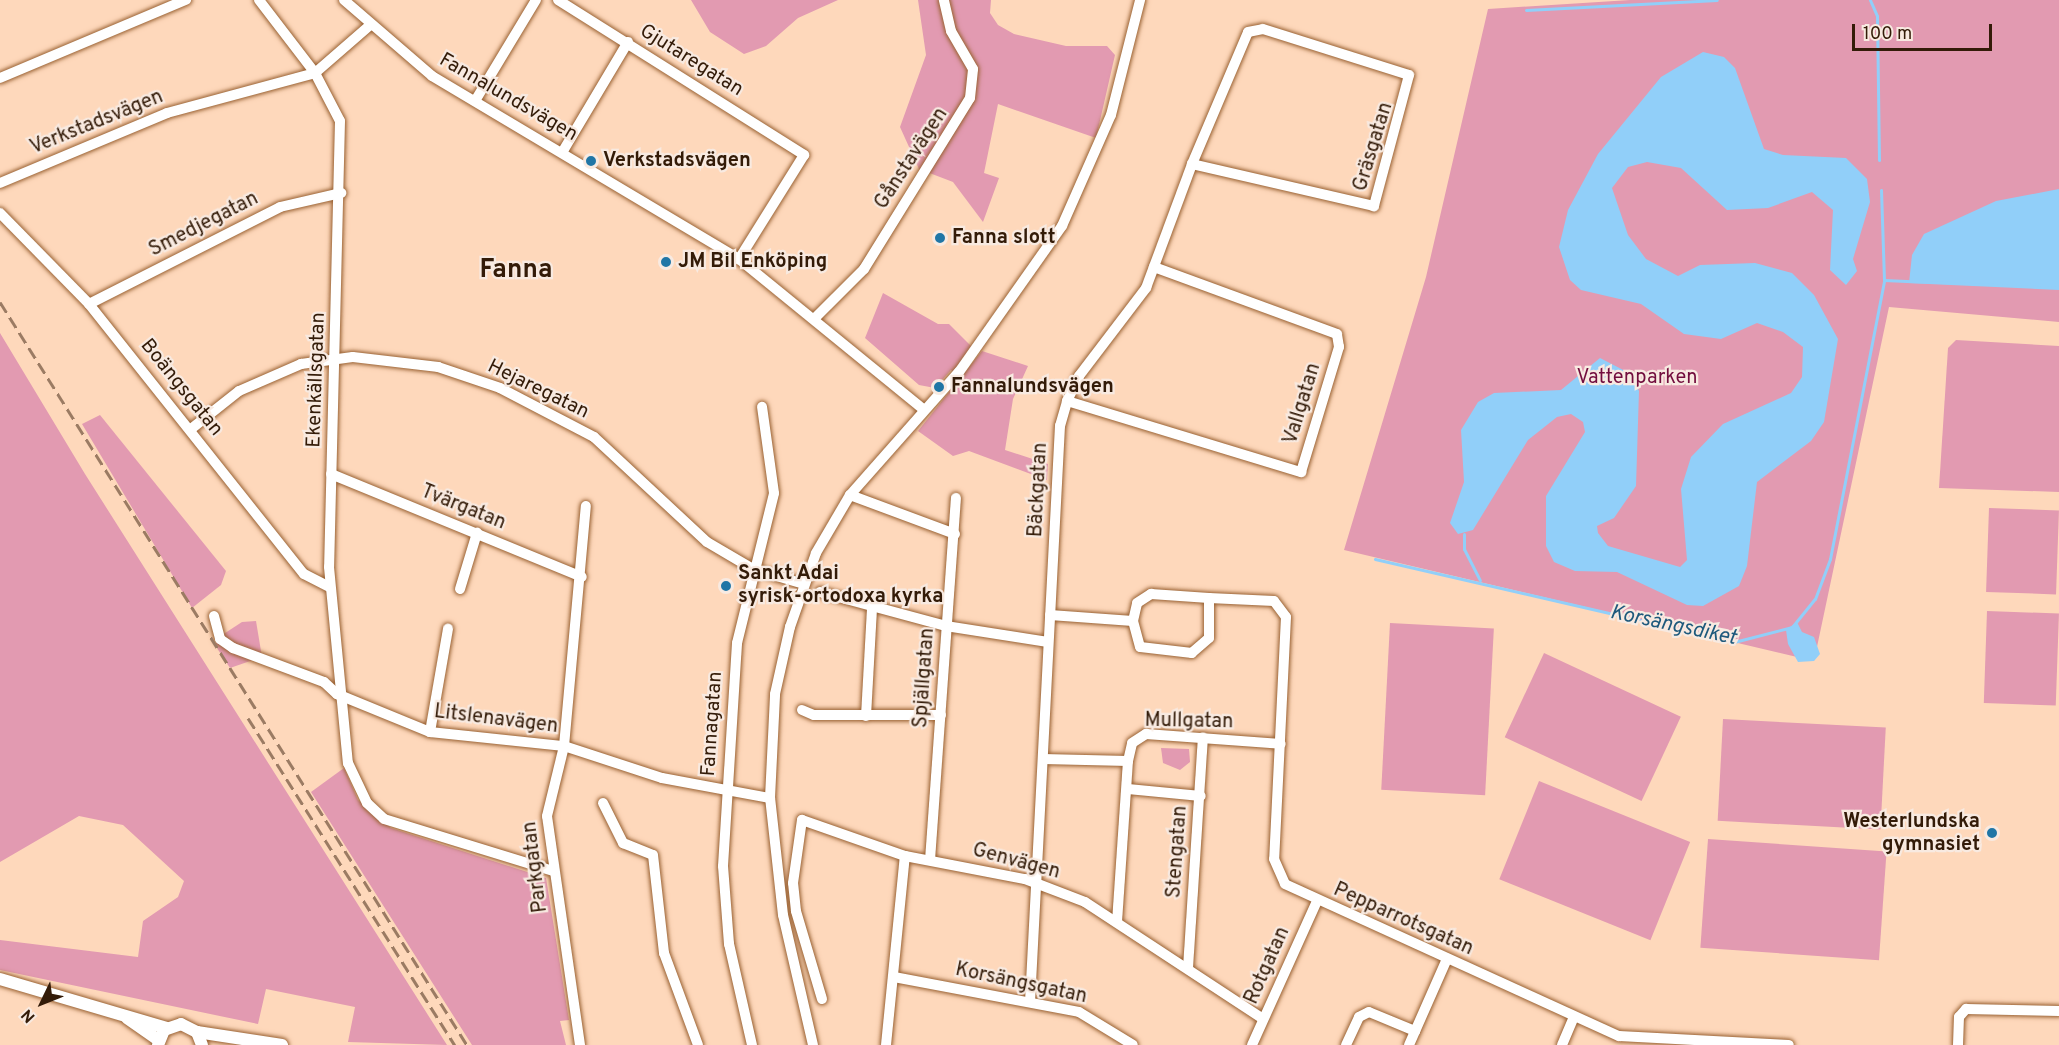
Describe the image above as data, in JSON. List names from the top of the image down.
{
  "streets": {
    "street": [
      "Gjutaregatan",
      "Fannalundsvägen",
      "Verkstadsvägen",
      "Gräsgatan",
      "Gånstavägen",
      "Smedjegatan",
      "Ekenkällsgatan",
      "Boängsgatan",
      "Hejaregatan",
      "Vallgatan",
      "Bäckgatan",
      "Tvärgatan",
      "Spjällgatan",
      "Litslenavägen",
      "Mullgatan",
      "Fannagatan",
      "Stengatan",
      "Genvägen",
      "Parkgatan",
      "Pepparrotsgatan",
      "Rotgatan",
      "Korsängsgatan"
    ]
  },
  "crossings": [
    ["Gjutaregatan", "Fannalundsvägen"],
    ["Fannalundsvägen", "Verkstadsvägen"],
    ["Fannalundsvägen", "Gånstavägen"],
    ["Verkstadsvägen", "Ekenkällsgatan"],
    ["Gräsgatan", "Bäckgatan"],
    ["Smedjegatan", "Ekenkällsgatan"],
    ["Smedjegatan", "Boängsgatan"],
    ["Ekenkällsgatan", "Boängsgatan"],
    ["Ekenkällsgatan", "Hejaregatan"],
    ["Ekenkällsgatan", "Tvärgatan"],
    ["Ekenkällsgatan", "Litslenavägen"],
    ["Ekenkällsgatan", "Parkgatan"],
    ["Boängsgatan", "Hejaregatan"],
    ["Hejaregatan", "Fannagatan"],
    ["Vallgatan", "Bäckgatan"],
    ["Bäckgatan", "Genvägen"],
    ["Bäckgatan", "Korsängsgatan"],
    ["Tvärgatan", "Parkgatan"],
    ["Spjällgatan", "Genvägen"],
    ["Litslenavägen", "Fannagatan"],
    ["Litslenavägen", "Parkgatan"],
    ["Mullgatan", "Stengatan"],
    ["Mullgatan", "Pepparrotsgatan"],
    ["Stengatan", "Genvägen"],
    ["Genvägen", "Rotgatan"],
    ["Pepparrotsgatan", "Rotgatan"]
  ],
  "districts": ["Fanna"],
  "water": ["Korsängsdiket"],
  "parks": ["Vattenparken"],
  "places": [
    "Verkstadsvägen",
    "Fanna slott",
    "JM Bil Enköping",
    "Fannalundsvägen",
    "Sankt Adai syrisk-ortodoxa kyrka",
    "Westerlundska gymnasiet"
  ],
  "scale_bar": "100 m",
  "north": "bottom left"
}
